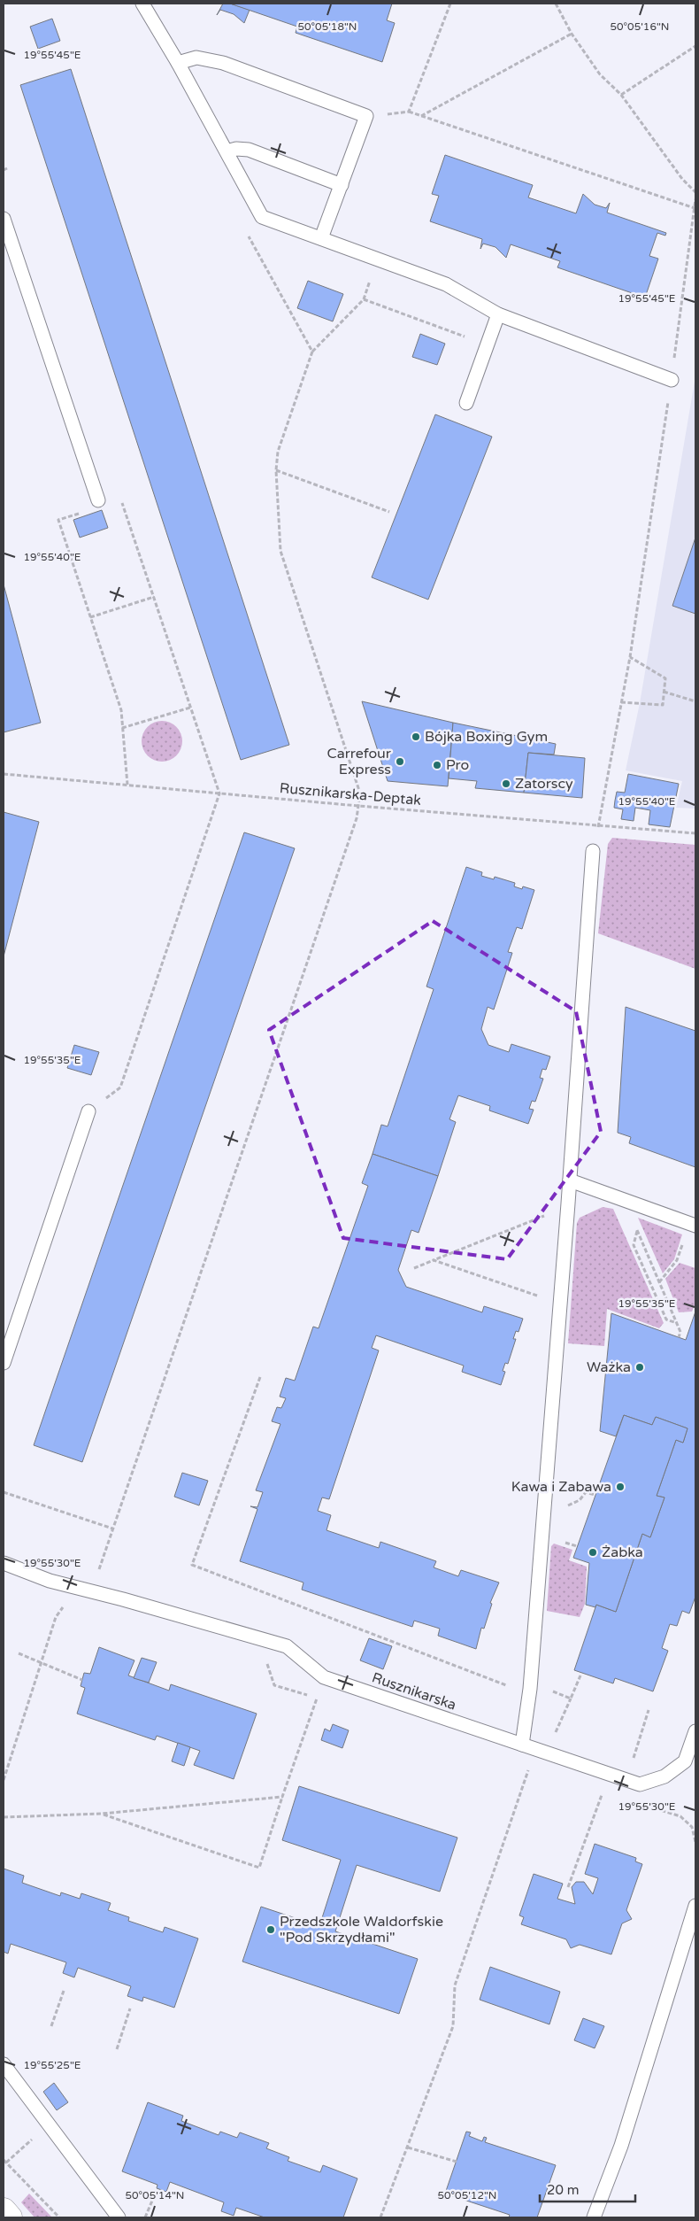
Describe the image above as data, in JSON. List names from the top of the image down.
{
  "streets": {
    "lane": ["Rusznikarska"],
    "path": ["Rusznikarska-Deptak"]
  },
  "places": [
    "Bójka Boxing Gym",
    "Carrefour Express",
    "Pro",
    "Zatorscy",
    "Ważka",
    "Kawa i Zabawa",
    "Żabka",
    "Przedszkole Waldorfskie \"Pod Skrzydłami\""
  ],
  "scale_bar": "20 m",
  "coordinates": [
    "50°05'18\"N",
    "50°05'16\"N",
    "19°55'45\"E",
    "19°55'40\"E",
    "19°55'35\"E",
    "19°55'30\"E",
    "19°55'25\"E",
    "50°05'14\"N",
    "50°05'12\"N"
  ]
}
